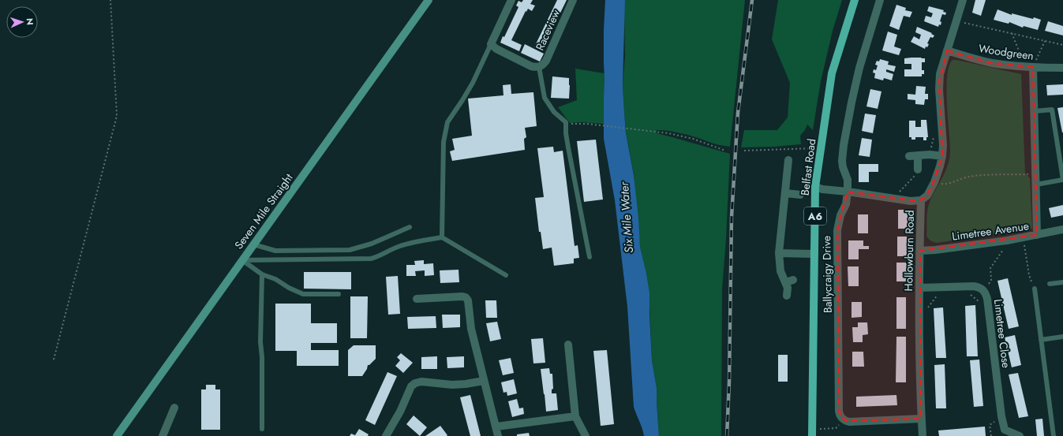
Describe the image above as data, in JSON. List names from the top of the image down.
{
  "streets": {
    "main road": ["Belfast Road", "Seven Mile Straight", "A6"],
    "street": [
      "Raceview",
      "Woodgreen",
      "Limetree Avenue",
      "Hollowburn Road",
      "Ballycraigy Drive",
      "Limetree Close"
    ]
  },
  "crossings": [
    ["Woodgreen", "Hollowburn Road"],
    ["Limetree Avenue", "Hollowburn Road"],
    ["Hollowburn Road", "Limetree Close"]
  ],
  "water": ["Six Mile Water"],
  "north": "right"
}
